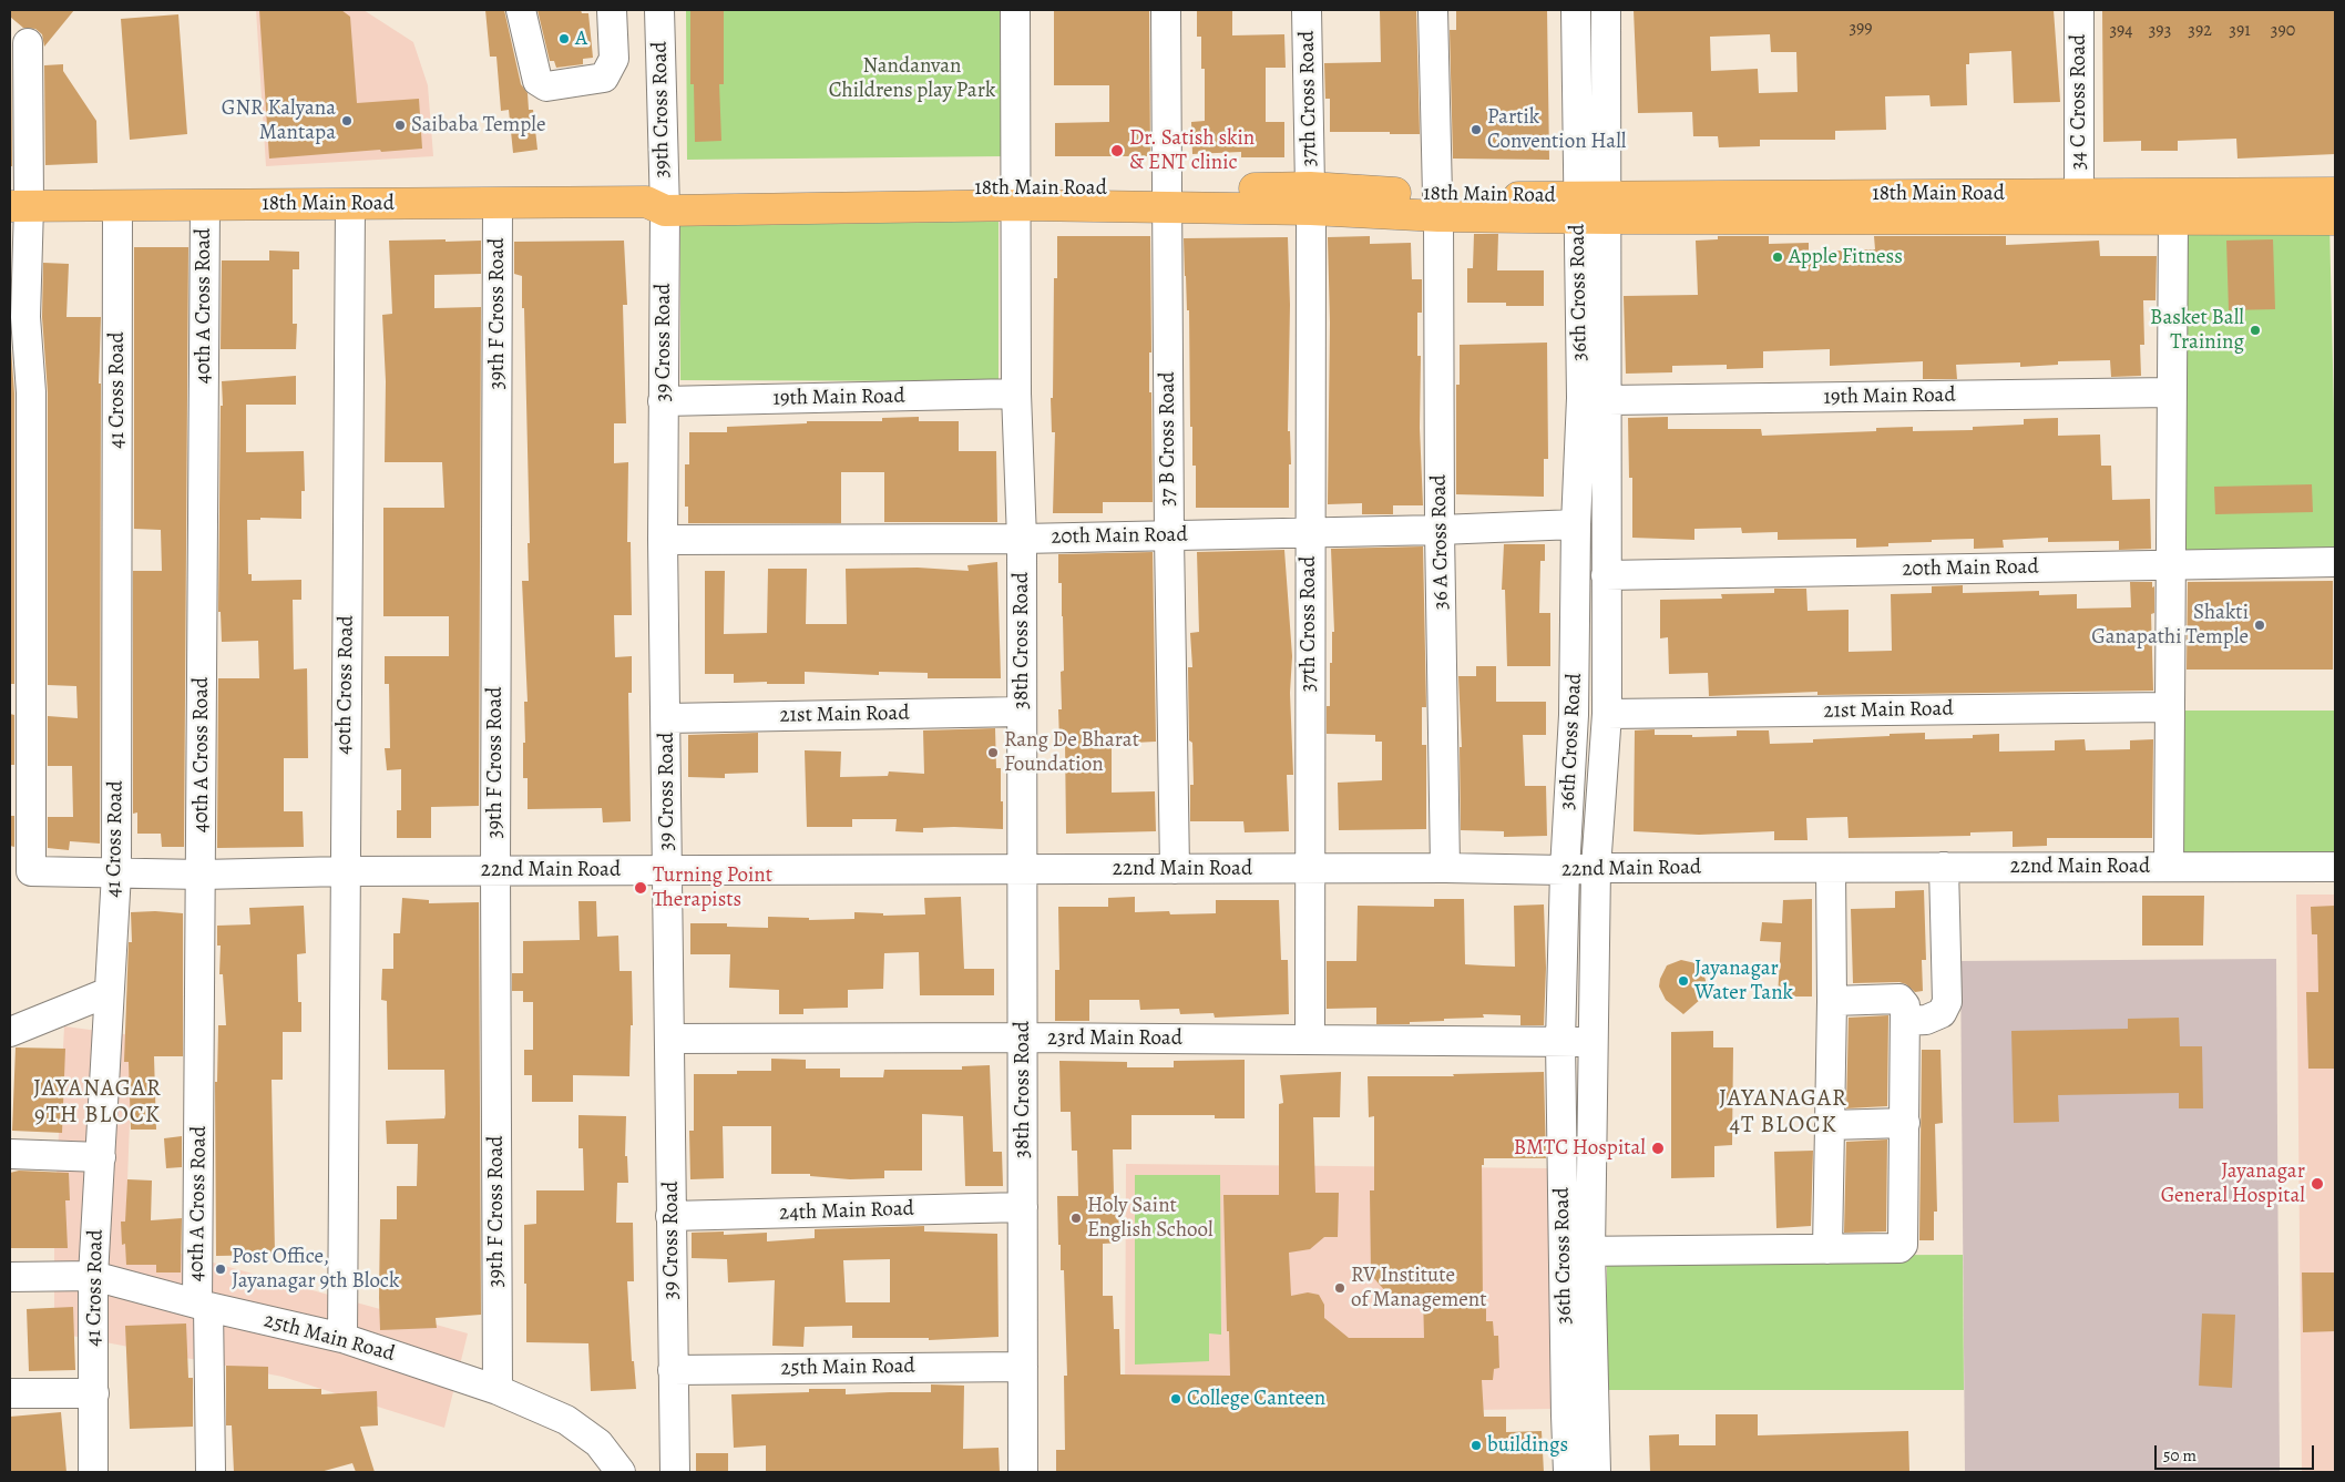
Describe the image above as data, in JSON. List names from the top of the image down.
{
  "streets": {
    "main road": ["18th Main Road"],
    "street": [
      "37th Cross Road",
      "34 C Cross Road",
      "39th Cross Road",
      "36th Cross Road",
      "40th A Cross Road",
      "39th F Cross Road",
      "39 Cross Road",
      "41 Cross Road",
      "19th Main Road",
      "37 B Cross Road",
      "20th Main Road",
      "36 A Cross Road",
      "38th Cross Road",
      "40th Cross Road",
      "21st Main Road",
      "22nd Main Road",
      "23rd Main Road",
      "24th Main Road",
      "25th Main Road"
    ]
  },
  "crossings": [
    ["37th Cross Road", "18th Main Road"],
    ["37th Cross Road", "20th Main Road"],
    ["37th Cross Road", "22nd Main Road"],
    ["37th Cross Road", "23rd Main Road"],
    ["34 C Cross Road", "18th Main Road"],
    ["39th Cross Road", "18th Main Road"],
    ["39th Cross Road", "39 Cross Road"],
    ["18th Main Road", "36th Cross Road"],
    ["18th Main Road", "40th A Cross Road"],
    ["18th Main Road", "39th F Cross Road"],
    ["18th Main Road", "39 Cross Road"],
    ["18th Main Road", "41 Cross Road"],
    ["18th Main Road", "37 B Cross Road"],
    ["18th Main Road", "36 A Cross Road"],
    ["18th Main Road", "38th Cross Road"],
    ["18th Main Road", "40th Cross Road"],
    ["36th Cross Road", "19th Main Road"],
    ["36th Cross Road", "20th Main Road"],
    ["36th Cross Road", "21st Main Road"],
    ["36th Cross Road", "22nd Main Road"],
    ["36th Cross Road", "23rd Main Road"],
    ["40th A Cross Road", "22nd Main Road"],
    ["40th A Cross Road", "25th Main Road"],
    ["39th F Cross Road", "22nd Main Road"],
    ["39th F Cross Road", "25th Main Road"],
    ["39 Cross Road", "19th Main Road"],
    ["39 Cross Road", "20th Main Road"],
    ["39 Cross Road", "21st Main Road"],
    ["39 Cross Road", "22nd Main Road"],
    ["39 Cross Road", "23rd Main Road"],
    ["39 Cross Road", "24th Main Road"],
    ["39 Cross Road", "25th Main Road"],
    ["41 Cross Road", "22nd Main Road"],
    ["41 Cross Road", "25th Main Road"],
    ["19th Main Road", "38th Cross Road"],
    ["37 B Cross Road", "20th Main Road"],
    ["37 B Cross Road", "22nd Main Road"],
    ["20th Main Road", "36 A Cross Road"],
    ["20th Main Road", "38th Cross Road"],
    ["36 A Cross Road", "22nd Main Road"],
    ["38th Cross Road", "21st Main Road"],
    ["38th Cross Road", "22nd Main Road"],
    ["38th Cross Road", "23rd Main Road"],
    ["38th Cross Road", "24th Main Road"],
    ["38th Cross Road", "25th Main Road"],
    ["40th Cross Road", "22nd Main Road"],
    ["40th Cross Road", "25th Main Road"]
  ],
  "districts": ["JAYANAGAR 9TH BLOCK", "JAYANAGAR 4T BLOCK"],
  "parks": ["Nandanvan Childrens play Park"],
  "places": [
    "A",
    "GNR Kalyana Mantapa",
    "Saibaba Temple",
    "Partik Convention Hall",
    "Dr. Satish skin & ENT clinic",
    "Apple Fitness",
    "Basket Ball Training",
    "Shakti Ganapathi Temple",
    "Rang De Bharat Foundation",
    "Turning Point Therapists",
    "Jayanagar Water Tank",
    "BMTC Hospital",
    "Jayanagar General Hospital",
    "Holy Saint English School",
    "Post Office, Jayanagar 9th Block",
    "RV Institute of Management",
    "College Canteen",
    "buildings"
  ],
  "house_numbers": [
    "399",
    "394",
    "393",
    "392",
    "391",
    "390"
  ],
  "scale_bar": "50 m"
}
